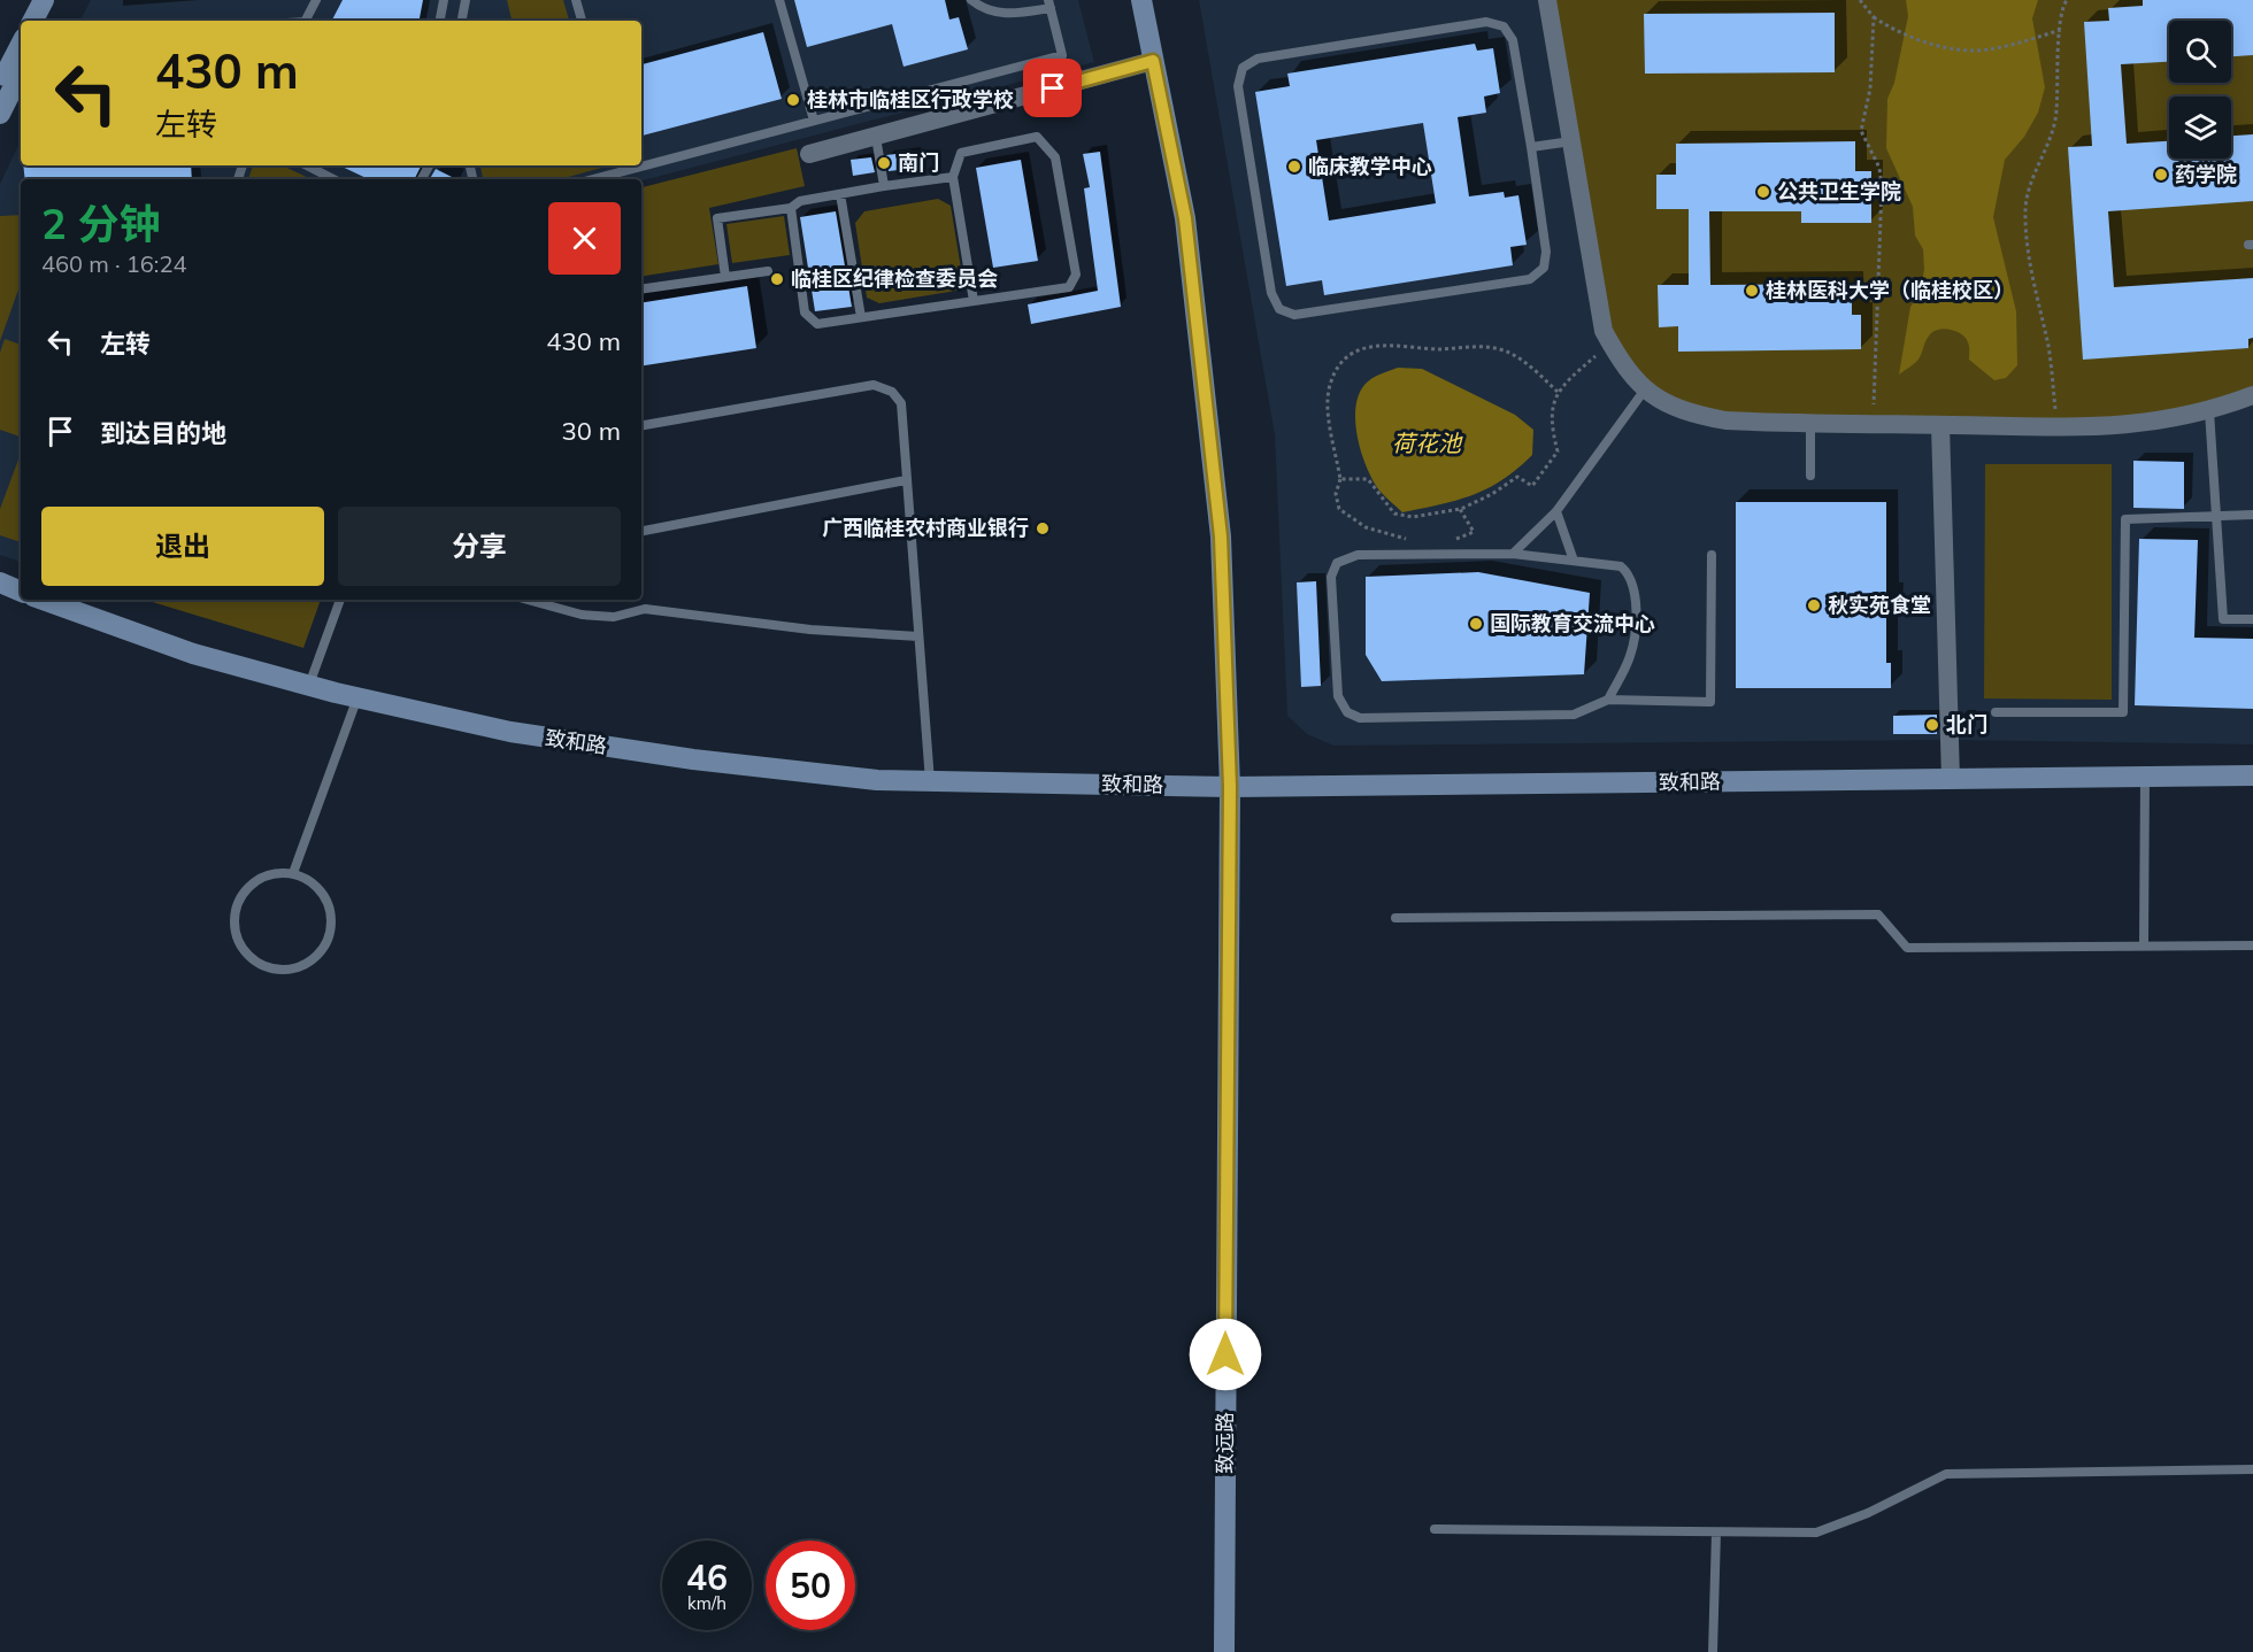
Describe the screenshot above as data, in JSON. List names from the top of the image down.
{
  "streets": {
    "main road": ["致和路", "致远路"]
  },
  "crossings": [
    ["致和路", "致远路"]
  ],
  "water": ["荷花池"],
  "places": [
    "桂林市临桂区行政学校",
    "南门",
    "临床教学中心",
    "药学院",
    "公共卫生学院",
    "临桂区纪律检查委员会",
    "桂林医科大学（临桂校区）",
    "广西临桂农村商业银行",
    "秋实苑食堂",
    "国际教育交流中心",
    "北门"
  ],
  "page": {
    "turn": ["430 m", "左转"],
    "heading": ["2 分钟", "460 m · 16:24"],
    "list": [
      {
        "name": "左转",
        "value": "430 m"
      },
      {
        "name": "到达目的地",
        "value": "30 m"
      }
    ],
    "buttons": ["退出", "分享"],
    "speed": "46 km/h",
    "limit": "50"
  }
}
